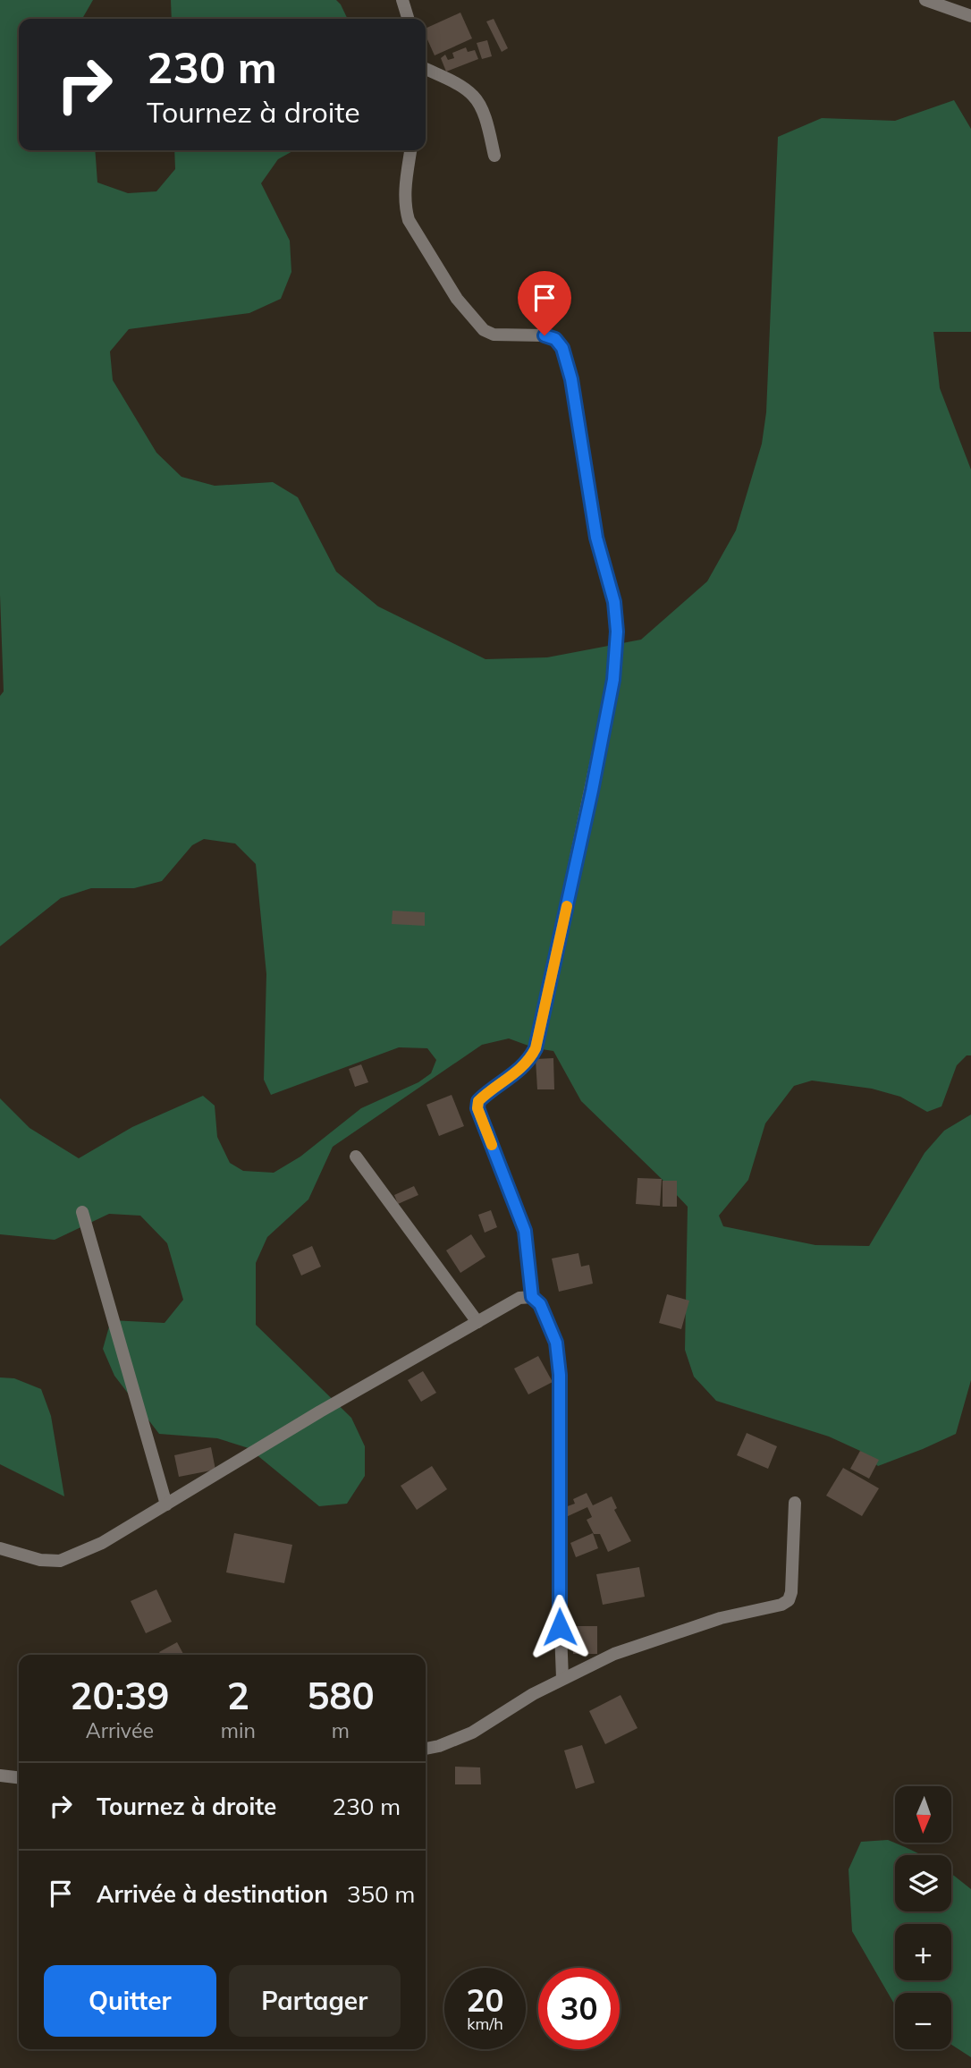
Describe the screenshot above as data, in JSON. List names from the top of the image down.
{
  "north": "bottom",
  "page": {
    "turn": ["230 m", "Tournez à droite"],
    "eta": [
      "20:39",
      "Arrivée",
      "2",
      "min",
      "580",
      "m"
    ],
    "list": [
      {
        "name": "Tournez à droite",
        "value": "230 m"
      },
      {
        "name": "Arrivée à destination",
        "value": "350 m"
      }
    ],
    "map_buttons": ["+", "−"],
    "buttons": ["Quitter", "Partager"],
    "speed": "20 km/h",
    "limit": "30"
  }
}
